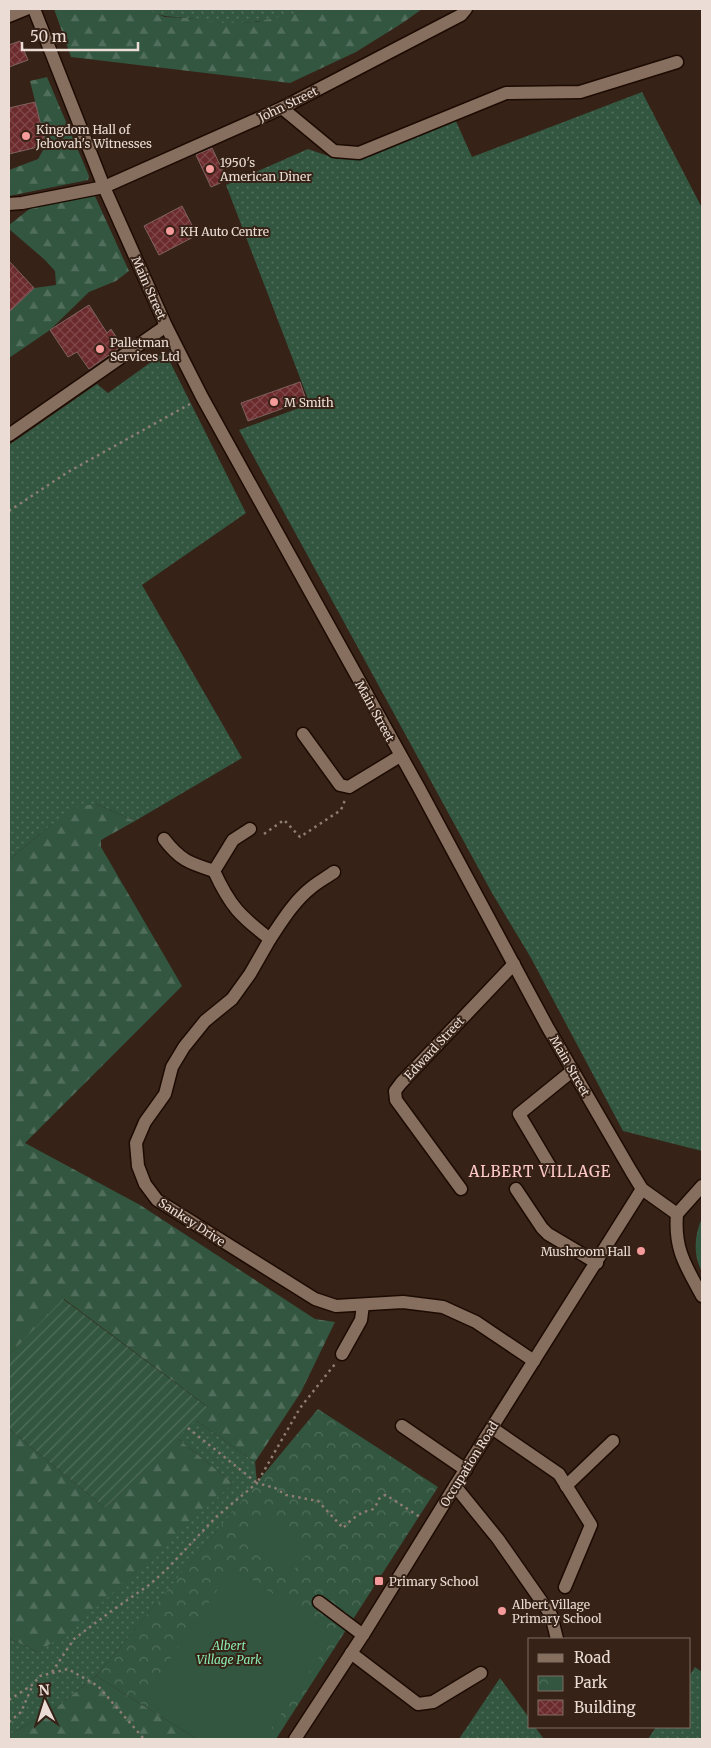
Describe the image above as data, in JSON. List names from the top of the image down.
{
  "streets": {
    "street": [
      "John Street",
      "Main Street",
      "Edward Street",
      "Sankey Drive",
      "Occupation Road"
    ]
  },
  "crossings": [
    ["John Street", "Main Street"],
    ["Main Street", "Edward Street"],
    ["Main Street", "Occupation Road"],
    ["Sankey Drive", "Occupation Road"]
  ],
  "districts": ["ALBERT VILLAGE"],
  "parks": ["Albert Village Park"],
  "places": {
    "other": [
      "Kingdom Hall of Jehovah's Witnesses",
      "1950's American Diner",
      "KH Auto Centre",
      "Palletman Services Ltd",
      "M Smith",
      "Mushroom Hall",
      "Albert Village Primary School"
    ],
    "transit": ["Primary School"]
  },
  "legend": ["Road", "Park", "Building"],
  "scale_bar": "50 m",
  "north": "top"
}
